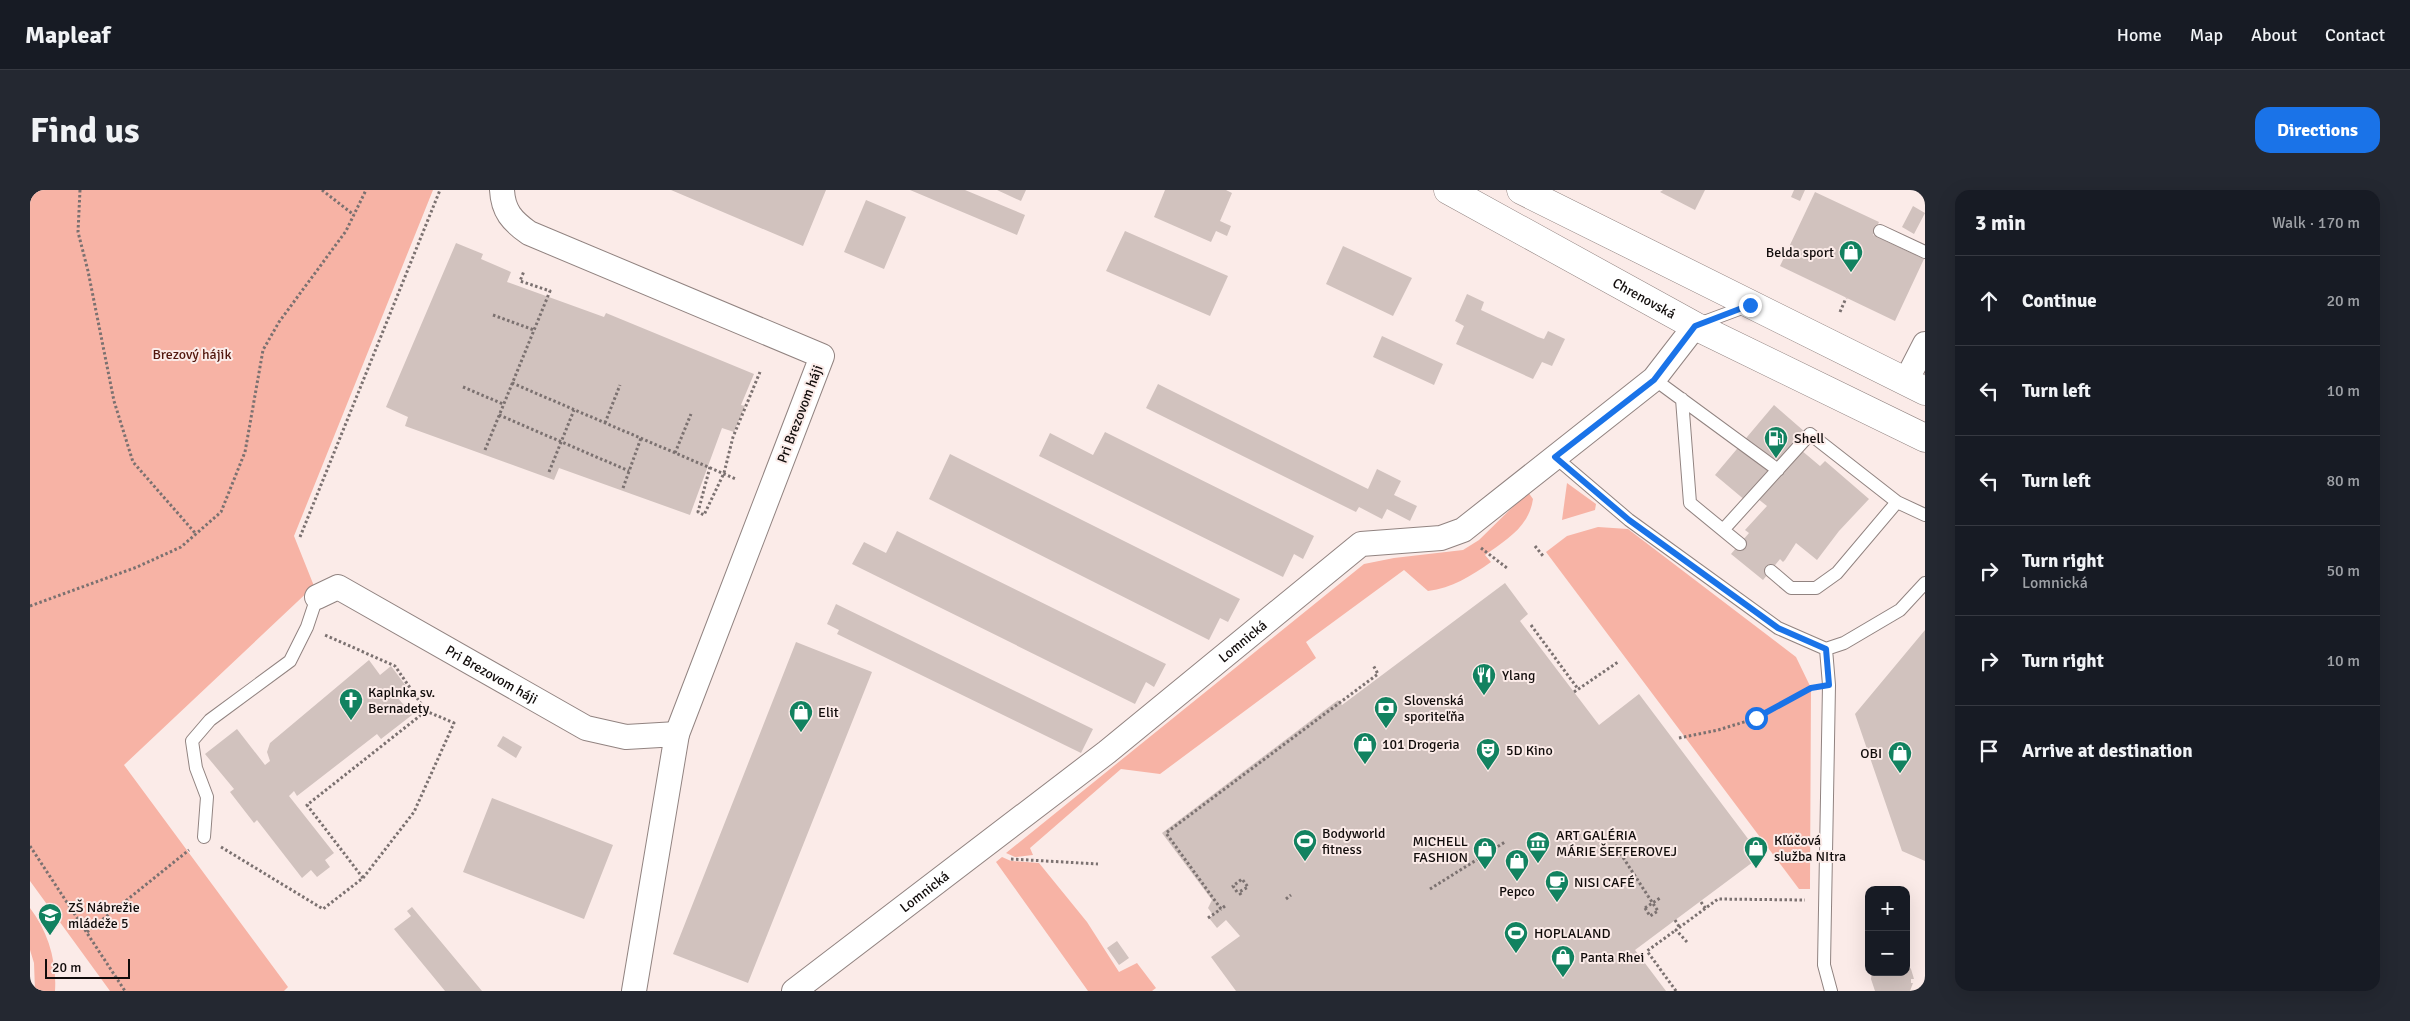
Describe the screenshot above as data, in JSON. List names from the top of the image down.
{
  "streets": {
    "main road": ["Chrenovská"],
    "street": ["Pri Brezovom háji", "Lomnická"]
  },
  "crossings": [
    ["Chrenovská", "Lomnická"]
  ],
  "parks": ["Brezový hájik"],
  "places": {
    "shop": [
      "Belda sport",
      "Elit",
      "101 Drogeria",
      "OBI",
      "Kľúčová služba NItra",
      "MICHELL FASHION",
      "Pepco",
      "Panta Rhei"
    ],
    "fuel station": ["Shell"],
    "restaurant": ["Ylang"],
    "church": ["Kaplnka sv. Bernadety"],
    "bank": ["Slovenská sporiteľňa"],
    "theatre": ["5D Kino"],
    "sports": ["Bodyworld fitness", "HOPLALAND"],
    "museum": ["ART GALÉRIA MÁRIE ŠEFFEROVEJ"],
    "cafe": ["NISI CAFÉ"],
    "school or university": ["ZŠ Nábrežie mládeže 5"]
  },
  "scale_bar": "20 m",
  "page": {
    "header": "Mapleaf",
    "nav": [
      "Home",
      "Map",
      "About",
      "Contact"
    ],
    "buttons": "Directions",
    "title": "Find us",
    "heading": ["3 min", "Walk · 170 m"],
    "list": [
      ["Continue", "20 m"],
      ["Turn left", "10 m"],
      ["Turn left", "80 m"],
      ["Turn right", "Lomnická", "50 m"],
      ["Turn right", "10 m"],
      "Arrive at destination"
    ],
    "map_buttons": ["+", "−"],
    "scale": "20 m"
  }
}
